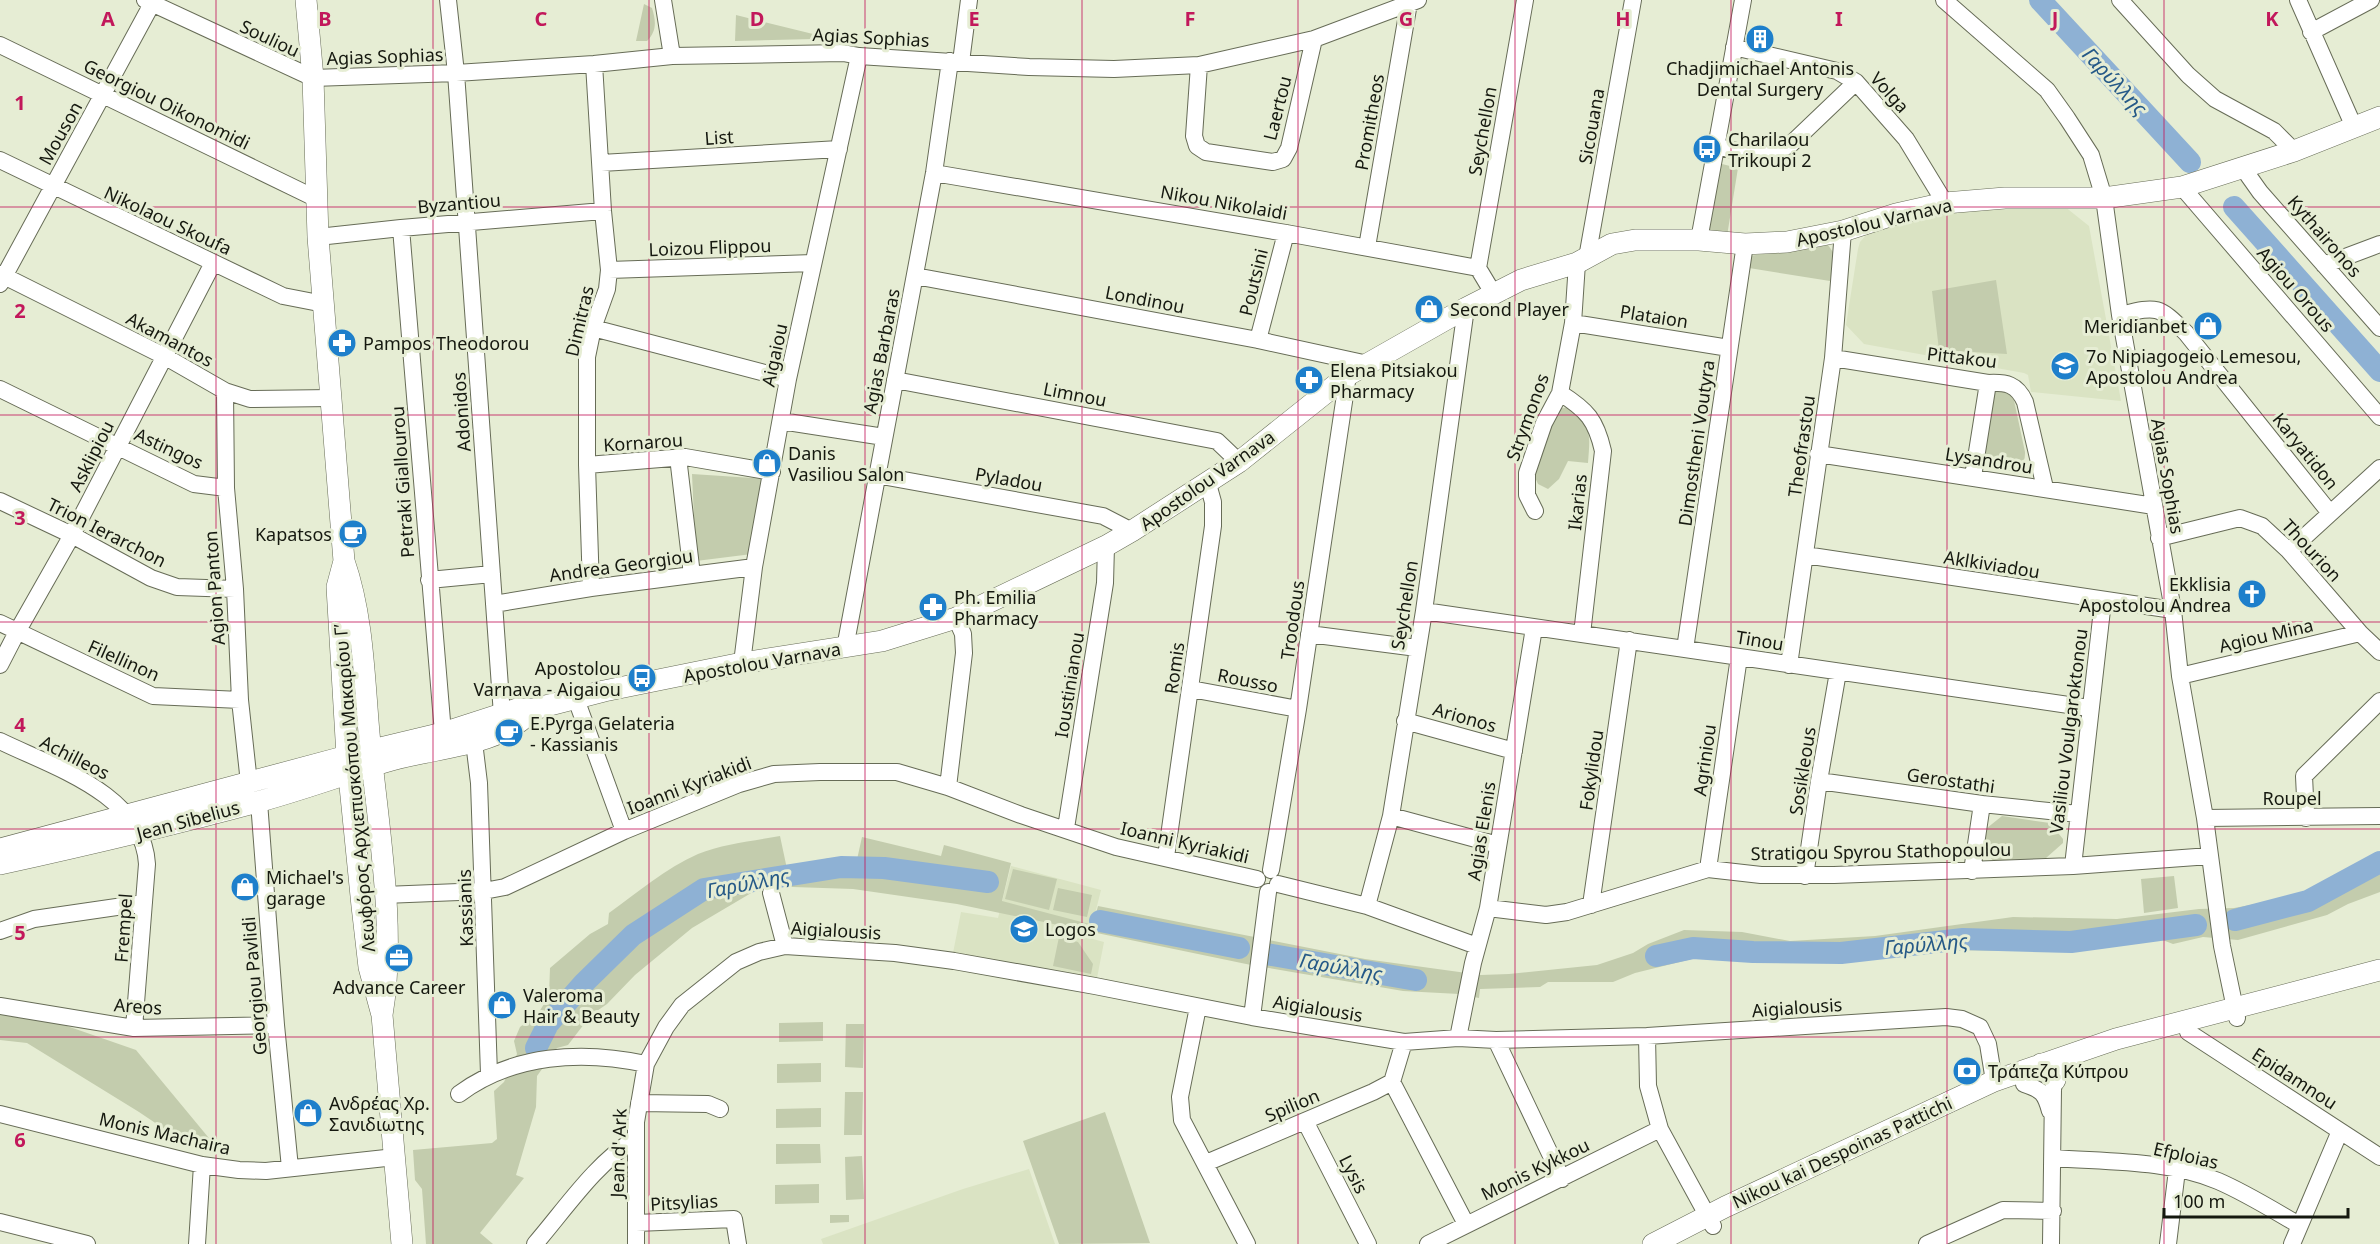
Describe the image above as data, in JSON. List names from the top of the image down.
{
  "streets": {
    "main road": [
      "Apostolou Varnava",
      "Λεωφόρος Αρχιεπισκόπου Μακαρίου Γ’",
      "Jean Sibelius",
      "Nikou kai Despoinas Pattichi"
    ],
    "street": [
      "Agias Sophias",
      "Souliou",
      "Volga",
      "Georgiou Oikonomidi",
      "Laertou",
      "Promitheos",
      "Sicouana",
      "Seychellon",
      "Mouson",
      "List",
      "Nikou Nikolaidi",
      "Byzantiou",
      "Nikolaou Skoufa",
      "Kythaironos",
      "Loizou Flippou",
      "Poutsini",
      "Agiou Orous",
      "Londinou",
      "Plataion",
      "Dimitras",
      "Akamantos",
      "Agias Barbaras",
      "Aigaiou",
      "Pittakou",
      "Limnou",
      "Adonidos",
      "Strymonos",
      "Kornarou",
      "Dimostheni Voutyra",
      "Theofrastou",
      "Astingos",
      "Karyatidon",
      "Asklipiou",
      "Lysandrou",
      "Pyladou",
      "Petraki Giallourou",
      "Ikarias",
      "Trion Ierarchon",
      "Thourion",
      "Aklkiviadou",
      "Andrea Georgiou",
      "Agion Panton",
      "Troodous",
      "Agiou Mina",
      "Tinou",
      "Filellinon",
      "Romis",
      "Rousso",
      "Ioustinianou",
      "Arionos",
      "Vasiliou Voulgaroktonou",
      "Achilleos",
      "Agriniou",
      "Fokylidou",
      "Sosikleous",
      "Gerostathi",
      "Ioanni Kyriakidi",
      "Roupel",
      "Agias Elenis",
      "Stratigou Spyrou Stathopoulou",
      "Kassianis",
      "Frempel",
      "Aigialousis",
      "Georgiou Pavlidi",
      "Areos",
      "Epidamnou",
      "Spilion",
      "Monis Machaira",
      "Jean d' Ark",
      "Efploias",
      "Monis Kykkou",
      "Lysis",
      "Pitsylias"
    ]
  },
  "crossings": [
    ["Agias Sophias", "Souliou"],
    ["Agias Sophias", "Laertou"],
    ["Agias Sophias", "Promitheos"],
    ["Agias Sophias", "Apostolou Varnava"],
    ["Agias Sophias", "Dimitras"],
    ["Agias Sophias", "Agias Barbaras"],
    ["Agias Sophias", "Aigaiou"],
    ["Agias Sophias", "Adonidos"],
    ["Agias Sophias", "Karyatidon"],
    ["Agias Sophias", "Lysandrou"],
    ["Agias Sophias", "Thourion"],
    ["Agias Sophias", "Aklkiviadou"],
    ["Agias Sophias", "Agiou Mina"],
    ["Agias Sophias", "Λεωφόρος Αρχιεπισκόπου Μακαρίου Γ’"],
    ["Agias Sophias", "Roupel"],
    ["Agias Sophias", "Stratigou Spyrou Stathopoulou"],
    ["Agias Sophias", "Nikou kai Despoinas Pattichi"],
    ["Souliou", "Mouson"],
    ["Souliou", "Λεωφόρος Αρχιεπισκόπου Μακαρίου Γ’"],
    ["Volga", "Apostolou Varnava"],
    ["Georgiou Oikonomidi", "Mouson"],
    ["Georgiou Oikonomidi", "Λεωφόρος Αρχιεπισκόπου Μακαρίου Γ’"],
    ["Promitheos", "Nikou Nikolaidi"],
    ["Sicouana", "Apostolou Varnava"],
    ["Sicouana", "Strymonos"],
    ["Seychellon", "Nikou Nikolaidi"],
    ["Seychellon", "Apostolou Varnava"],
    ["Seychellon", "Tinou"],
    ["Seychellon", "Arionos"],
    ["Seychellon", "Ioanni Kyriakidi"],
    ["Mouson", "Nikolaou Skoufa"],
    ["Mouson", "Akamantos"],
    ["List", "Dimitras"],
    ["List", "Aigaiou"],
    ["Nikou Nikolaidi", "Poutsini"],
    ["Nikou Nikolaidi", "Agias Barbaras"],
    ["Byzantiou", "Dimitras"],
    ["Byzantiou", "Adonidos"],
    ["Byzantiou", "Petraki Giallourou"],
    ["Byzantiou", "Λεωφόρος Αρχιεπισκόπου Μακαρίου Γ’"],
    ["Nikolaou Skoufa", "Asklipiou"],
    ["Nikolaou Skoufa", "Λεωφόρος Αρχιεπισκόπου Μακαρίου Γ’"],
    ["Apostolou Varnava", "Kythaironos"],
    ["Apostolou Varnava", "Agiou Orous"],
    ["Apostolou Varnava", "Londinou"],
    ["Apostolou Varnava", "Agias Barbaras"],
    ["Apostolou Varnava", "Aigaiou"],
    ["Apostolou Varnava", "Limnou"],
    ["Apostolou Varnava", "Adonidos"],
    ["Apostolou Varnava", "Strymonos"],
    ["Apostolou Varnava", "Dimostheni Voutyra"],
    ["Apostolou Varnava", "Theofrastou"],
    ["Apostolou Varnava", "Pyladou"],
    ["Apostolou Varnava", "Petraki Giallourou"],
    ["Apostolou Varnava", "Troodous"],
    ["Apostolou Varnava", "Romis"],
    ["Apostolou Varnava", "Ioustinianou"],
    ["Apostolou Varnava", "Λεωφόρος Αρχιεπισκόπου Μακαρίου Γ’"],
    ["Apostolou Varnava", "Jean Sibelius"],
    ["Apostolou Varnava", "Kassianis"],
    ["Loizou Flippou", "Dimitras"],
    ["Loizou Flippou", "Aigaiou"],
    ["Poutsini", "Londinou"],
    ["Londinou", "Agias Barbaras"],
    ["Plataion", "Strymonos"],
    ["Plataion", "Dimostheni Voutyra"],
    ["Dimitras", "Kornarou"],
    ["Dimitras", "Andrea Georgiou"],
    ["Akamantos", "Asklipiou"],
    ["Akamantos", "Agion Panton"],
    ["Akamantos", "Λεωφόρος Αρχιεπισκόπου Μακαρίου Γ’"],
    ["Agias Barbaras", "Limnou"],
    ["Agias Barbaras", "Pyladou"],
    ["Aigaiou", "Kornarou"],
    ["Aigaiou", "Andrea Georgiou"],
    ["Pittakou", "Theofrastou"],
    ["Pittakou", "Lysandrou"],
    ["Adonidos", "Andrea Georgiou"],
    ["Strymonos", "Ikarias"],
    ["Dimostheni Voutyra", "Tinou"],
    ["Theofrastou", "Lysandrou"],
    ["Theofrastou", "Aklkiviadou"],
    ["Theofrastou", "Tinou"],
    ["Astingos", "Asklipiou"],
    ["Astingos", "Agion Panton"],
    ["Asklipiou", "Trion Ierarchon"],
    ["Asklipiou", "Filellinon"],
    ["Ikarias", "Tinou"],
    ["Trion Ierarchon", "Agion Panton"],
    ["Thourion", "Agiou Mina"],
    ["Aklkiviadou", "Vasiliou Voulgaroktonou"],
    ["Agion Panton", "Filellinon"],
    ["Agion Panton", "Jean Sibelius"],
    ["Agion Panton", "Georgiou Pavlidi"],
    ["Troodous", "Rousso"],
    ["Troodous", "Ioanni Kyriakidi"],
    ["Troodous", "Aigialousis"],
    ["Tinou", "Vasiliou Voulgaroktonou"],
    ["Tinou", "Agriniou"],
    ["Tinou", "Fokylidou"],
    ["Tinou", "Sosikleous"],
    ["Tinou", "Agias Elenis"],
    ["Romis", "Rousso"],
    ["Romis", "Ioanni Kyriakidi"],
    ["Ioustinianou", "Ioanni Kyriakidi"],
    ["Arionos", "Agias Elenis"],
    ["Vasiliou Voulgaroktonou", "Gerostathi"],
    ["Vasiliou Voulgaroktonou", "Stratigou Spyrou Stathopoulou"],
    ["Achilleos", "Jean Sibelius"],
    ["Achilleos", "Frempel"],
    ["Agriniou", "Stratigou Spyrou Stathopoulou"],
    ["Fokylidou", "Stratigou Spyrou Stathopoulou"],
    ["Sosikleous", "Gerostathi"],
    ["Sosikleous", "Stratigou Spyrou Stathopoulou"],
    ["Ioanni Kyriakidi", "Λεωφόρος Αρχιεπισκόπου Μακαρίου Γ’"],
    ["Ioanni Kyriakidi", "Agias Elenis"],
    ["Ioanni Kyriakidi", "Kassianis"],
    ["Λεωφόρος Αρχιεπισκόπου Μακαρίου Γ’", "Jean Sibelius"],
    ["Λεωφόρος Αρχιεπισκόπου Μακαρίου Γ’", "Monis Machaira"],
    ["Jean Sibelius", "Frempel"],
    ["Jean Sibelius", "Georgiou Pavlidi"],
    ["Agias Elenis", "Stratigou Spyrou Stathopoulou"],
    ["Agias Elenis", "Aigialousis"],
    ["Frempel", "Areos"],
    ["Aigialousis", "Nikou kai Despoinas Pattichi"],
    ["Aigialousis", "Jean d' Ark"],
    ["Georgiou Pavlidi", "Areos"],
    ["Georgiou Pavlidi", "Monis Machaira"],
    ["Epidamnou", "Nikou kai Despoinas Pattichi"],
    ["Spilion", "Lysis"],
    ["Jean d' Ark", "Pitsylias"]
  ],
  "water": ["Γαρύλλης"],
  "places": {
    "building": ["Chadjimichael Antonis Dental Surgery"],
    "bus stop": ["Charilaou Trikoupi 2", "Apostolou Varnava - Aigaiou"],
    "shop": [
      "Second Player",
      "Meridianbet",
      "Danis Vasiliou Salon",
      "Michael's garage",
      "Valeroma Hair & Beauty",
      "Ανδρέας Χρ. Σανιδιωτης"
    ],
    "pharmacy": ["Pampos Theodorou", "Elena Pitsiakou Pharmacy", "Ph. Emilia Pharmacy"],
    "school or university": ["7o Nipiagogeio Lemesou, Apostolou Andrea", "Logos"],
    "cafe": ["Kapatsos", "E.Pyrga Gelateria - Kassianis"],
    "church": ["Ekklisia Apostolou Andrea"],
    "office": ["Advance Career"],
    "bank": ["Τράπεζα Κύπρου"]
  },
  "scale_bar": "100 m",
  "grid": {
    "columns": [
      "A",
      "B",
      "C",
      "D",
      "E",
      "F",
      "G",
      "H",
      "I",
      "J",
      "K"
    ],
    "rows": [
      "1",
      "2",
      "3",
      "4",
      "5",
      "6"
    ]
  }
}
